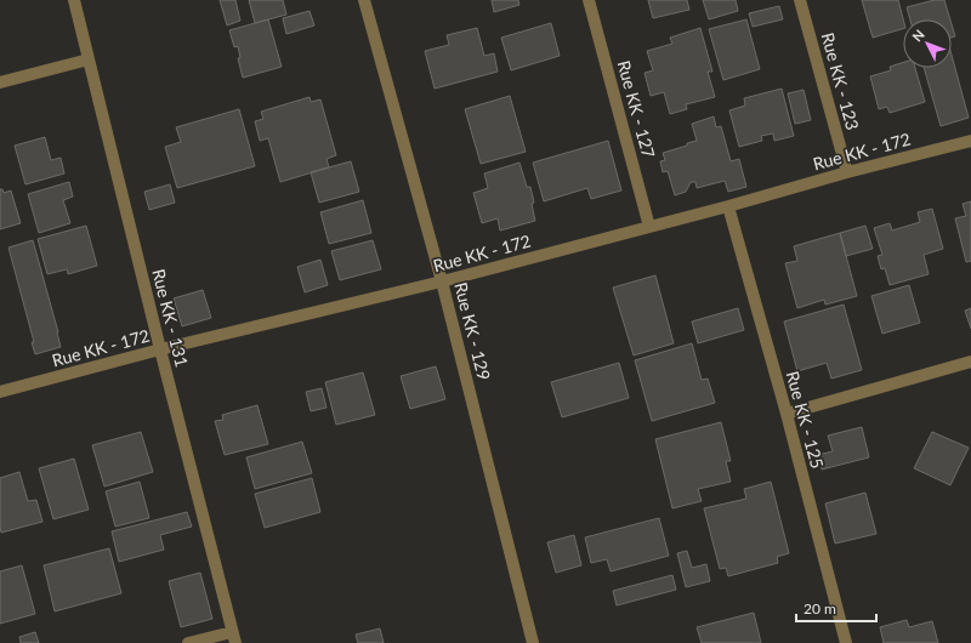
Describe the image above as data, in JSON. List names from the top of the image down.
{
  "streets": {
    "street": [
      "Rue KK - 123",
      "Rue KK - 127",
      "Rue KK - 172",
      "Rue KK - 131",
      "Rue KK - 129",
      "Rue KK - 125"
    ]
  },
  "crossings": [
    ["Rue KK - 123", "Rue KK - 172"],
    ["Rue KK - 127", "Rue KK - 172"],
    ["Rue KK - 172", "Rue KK - 131"],
    ["Rue KK - 172", "Rue KK - 129"],
    ["Rue KK - 172", "Rue KK - 125"]
  ],
  "scale_bar": "20 m",
  "north": "top left"
}
